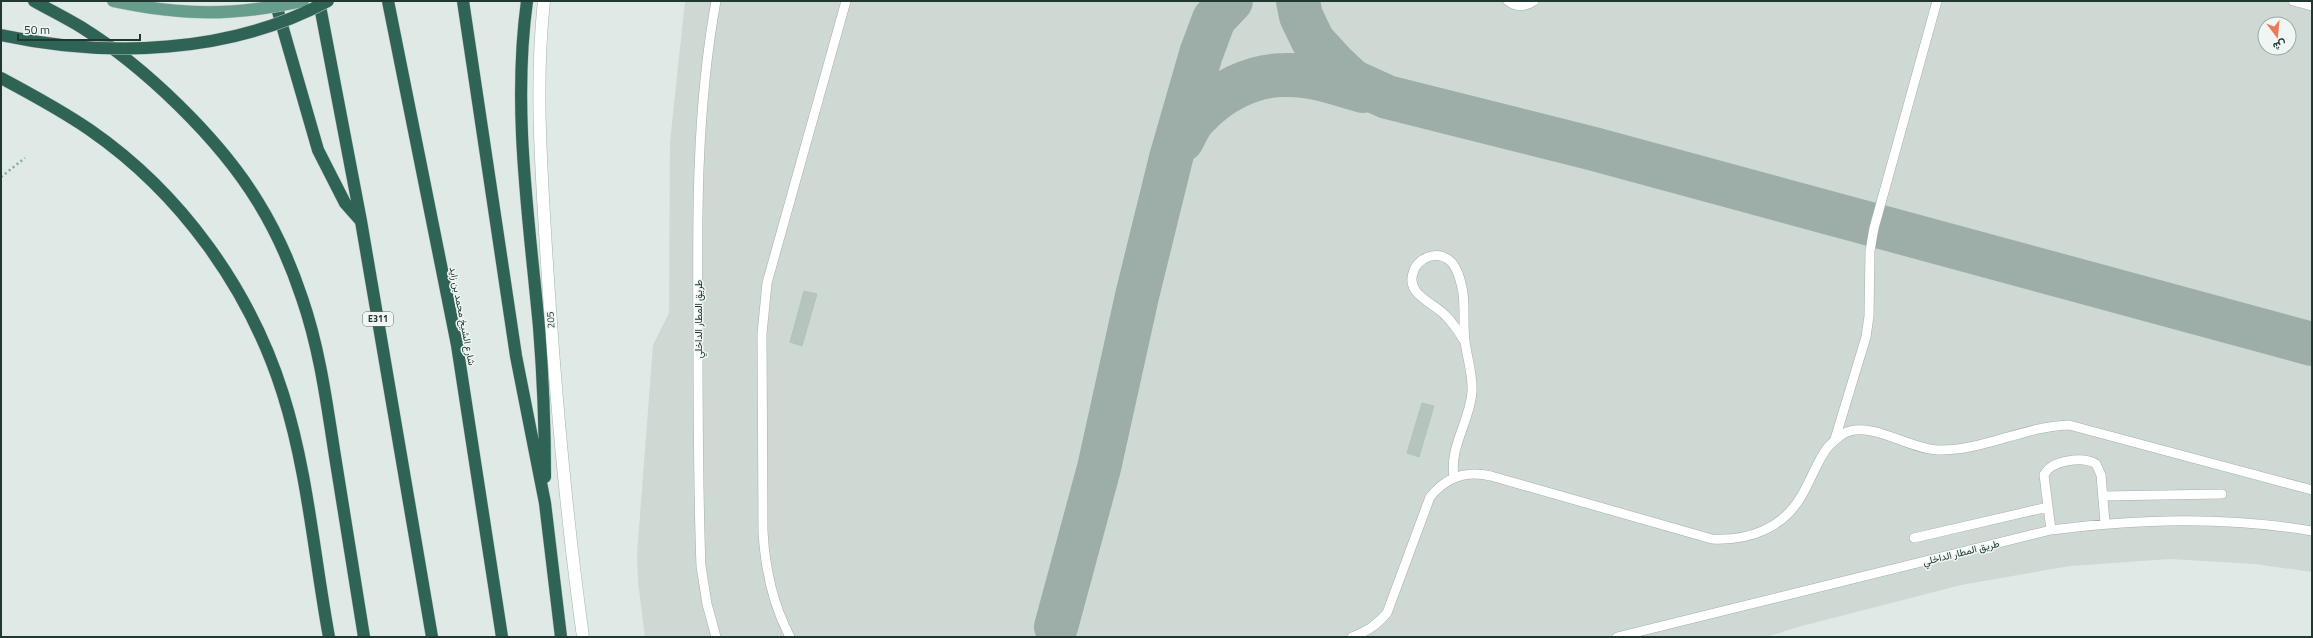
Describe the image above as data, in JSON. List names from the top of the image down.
{
  "streets": {
    "highway": ["شارع الشيخ محمد بن زايد", "E311"],
    "street": ["205"],
    "lane": ["طريق المطار الداخلي"]
  },
  "scale_bar": "50 m",
  "north": "bottom"
}
